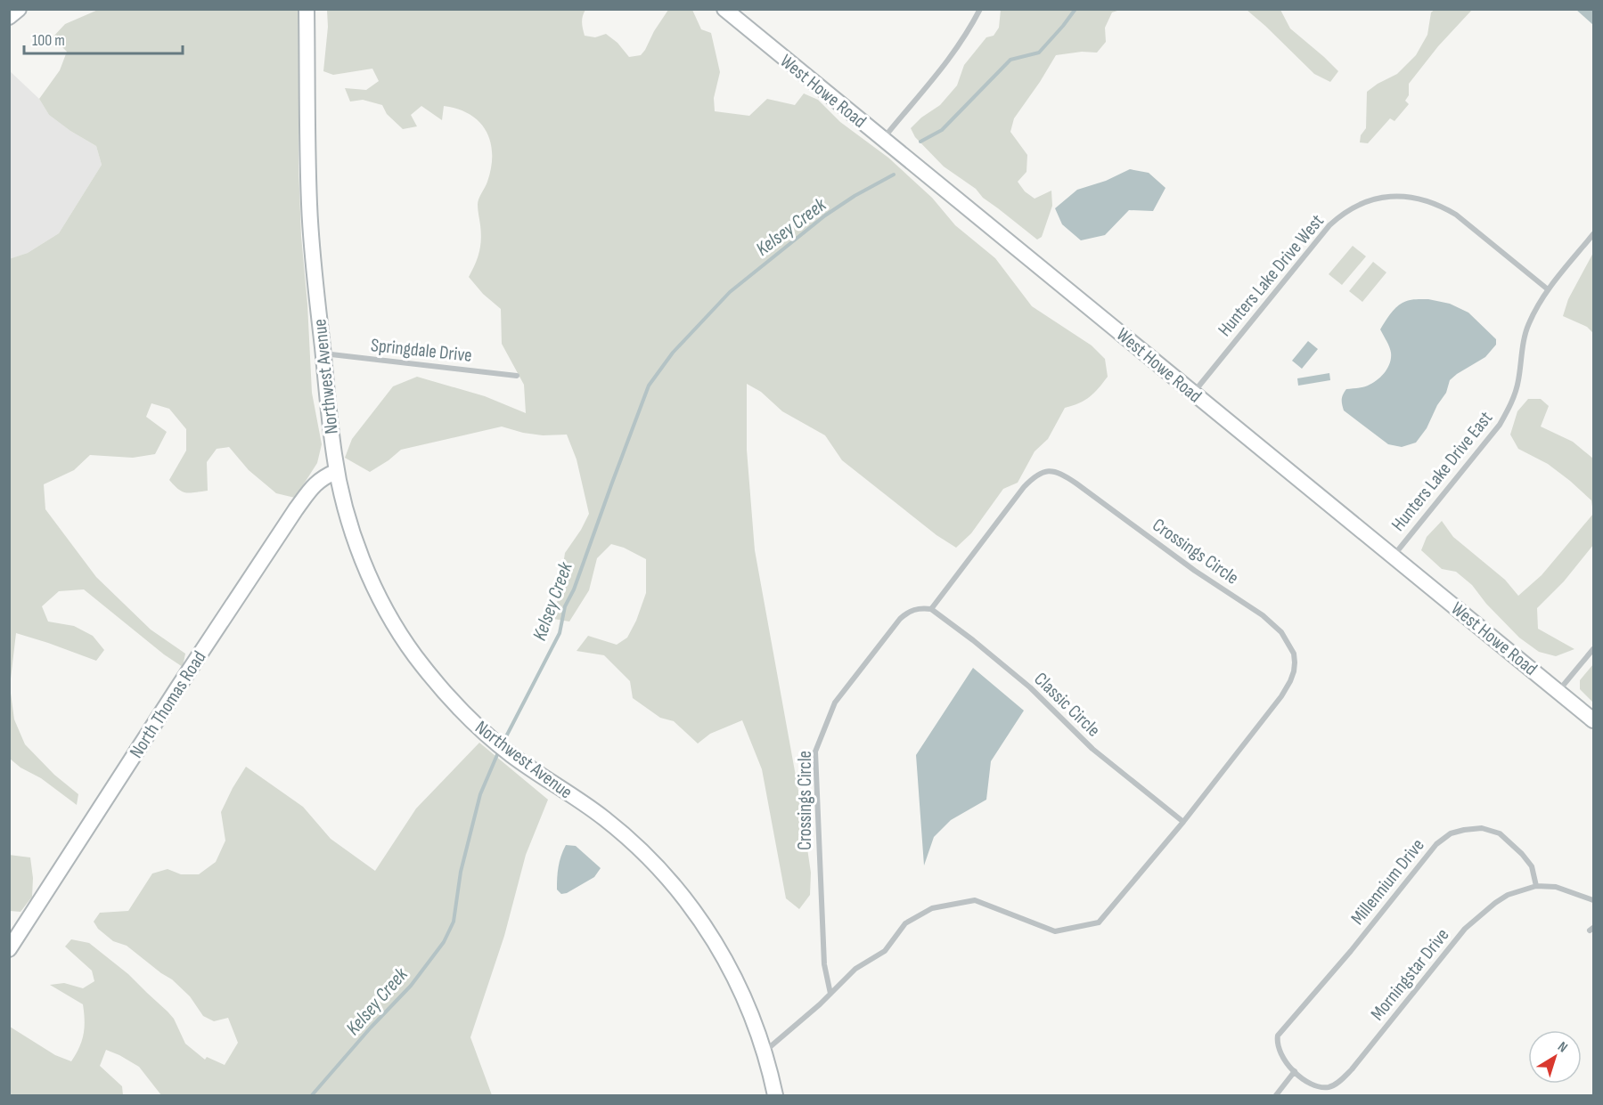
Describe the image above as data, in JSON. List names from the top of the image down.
{
  "streets": {
    "street": [
      "West Howe Road",
      "Hunters Lake Drive West",
      "Springdale Drive",
      "Northwest Avenue",
      "Hunters Lake Drive East",
      "Crossings Circle",
      "North Thomas Road",
      "Classic Circle",
      "Millennium Drive",
      "Morningstar Drive"
    ]
  },
  "crossings": [
    ["West Howe Road", "Hunters Lake Drive West"],
    ["West Howe Road", "Hunters Lake Drive East"],
    ["Hunters Lake Drive West", "Hunters Lake Drive East"],
    ["Springdale Drive", "Northwest Avenue"],
    ["Northwest Avenue", "Crossings Circle"],
    ["Northwest Avenue", "North Thomas Road"],
    ["Crossings Circle", "Classic Circle"],
    ["Millennium Drive", "Morningstar Drive"]
  ],
  "water": ["Kelsey Creek"],
  "scale_bar": "100 m",
  "north": "top right"
}
